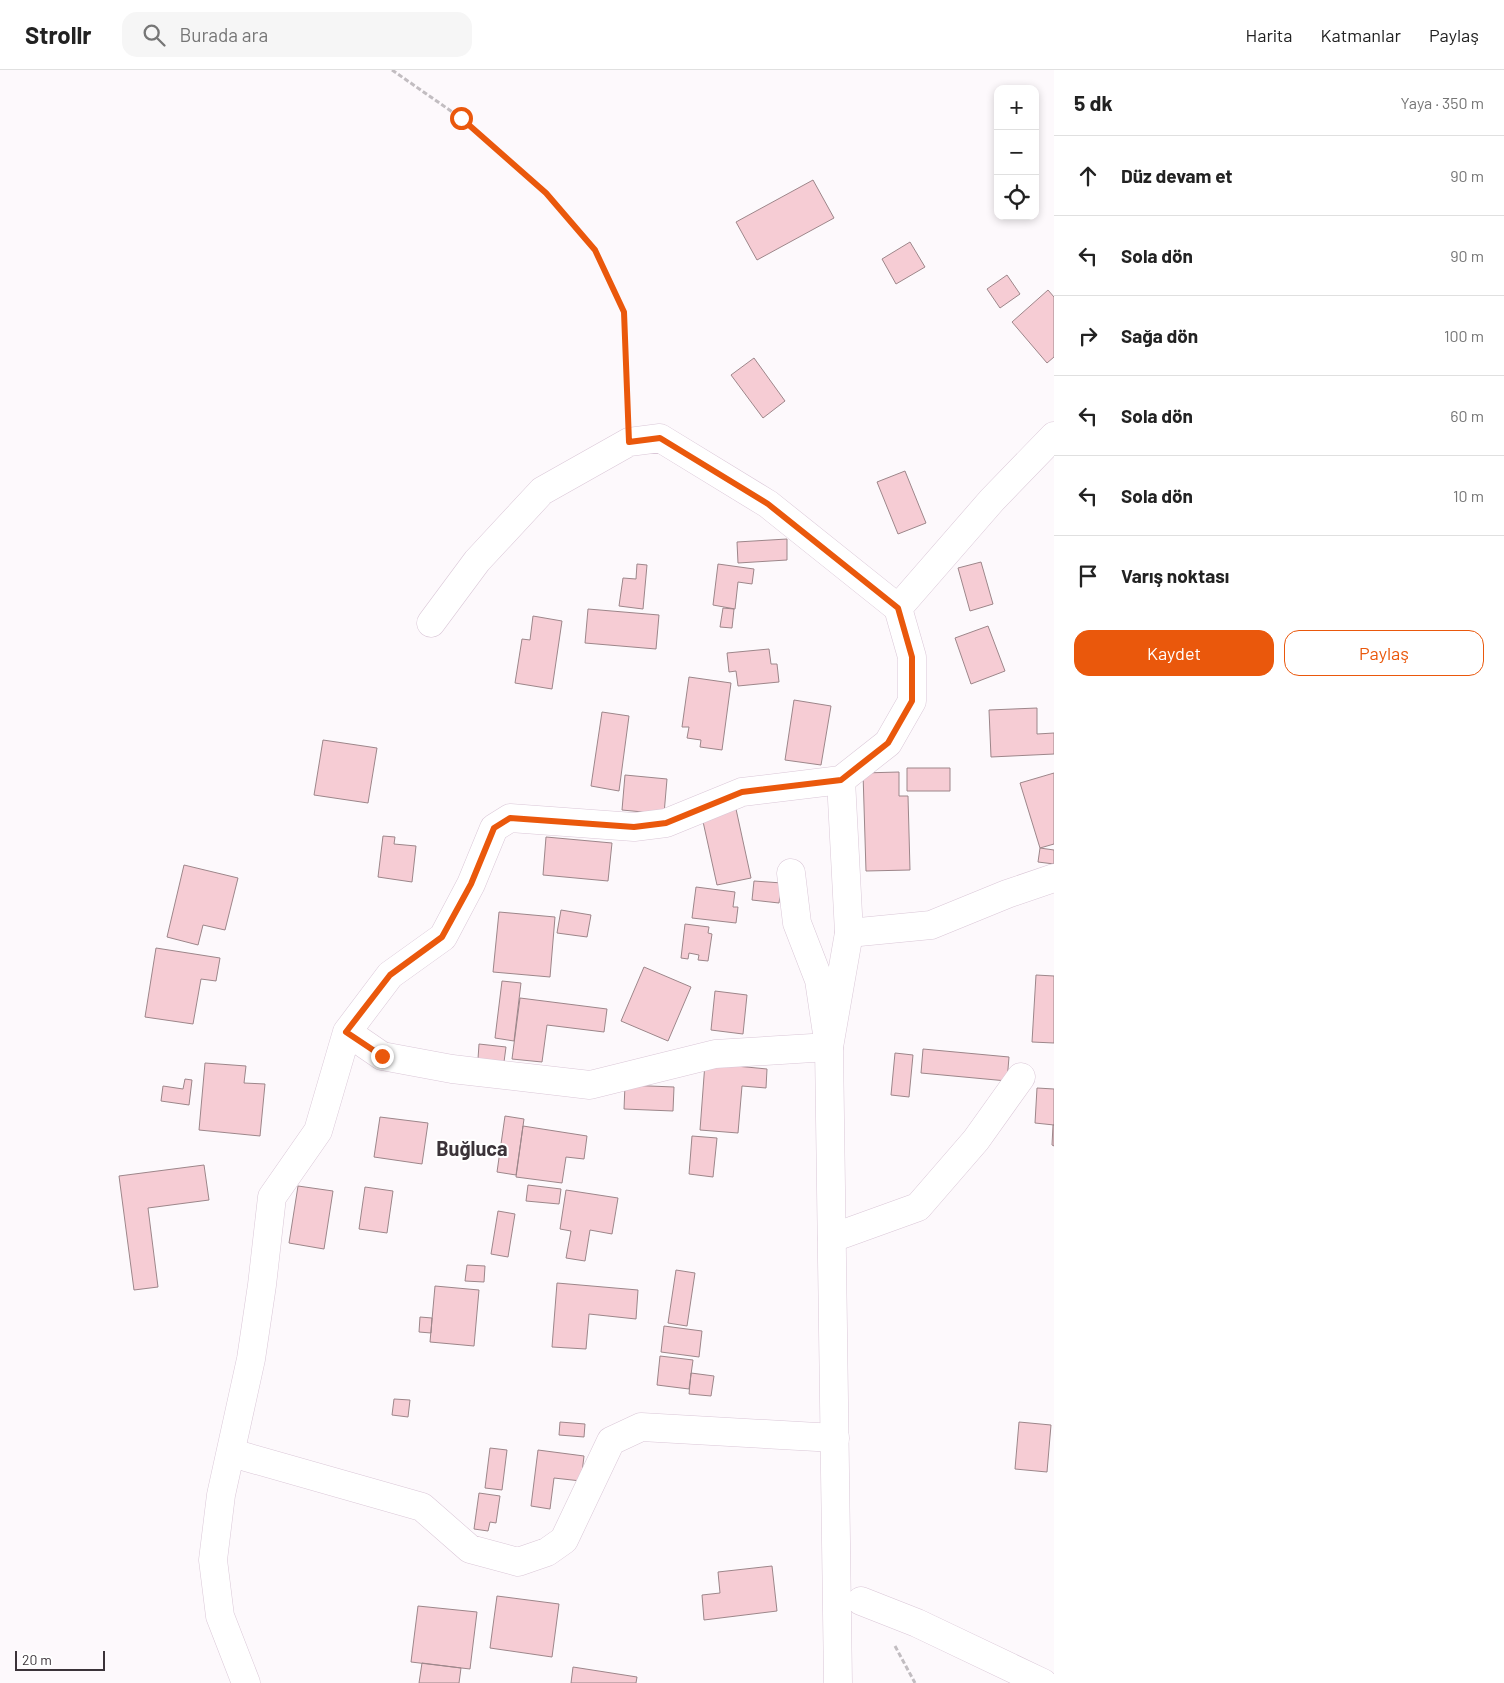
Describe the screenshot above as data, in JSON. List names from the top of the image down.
{
  "districts": ["Buğluca"],
  "scale_bar": "20 m",
  "page": {
    "header": "Strollr",
    "search": "Burada ara",
    "nav": ["Harita", "Katmanlar", "Paylaş"],
    "heading": ["5 dk", "Yaya · 350 m"],
    "map_buttons": ["+", "−"],
    "list": [
      ["Düz devam et", "90 m"],
      ["Sola dön", "90 m"],
      ["Sağa dön", "100 m"],
      ["Sola dön", "60 m"],
      ["Sola dön", "10 m"],
      "Varış noktası"
    ],
    "buttons": ["Kaydet", "Paylaş"],
    "scale": "20 m"
  }
}
